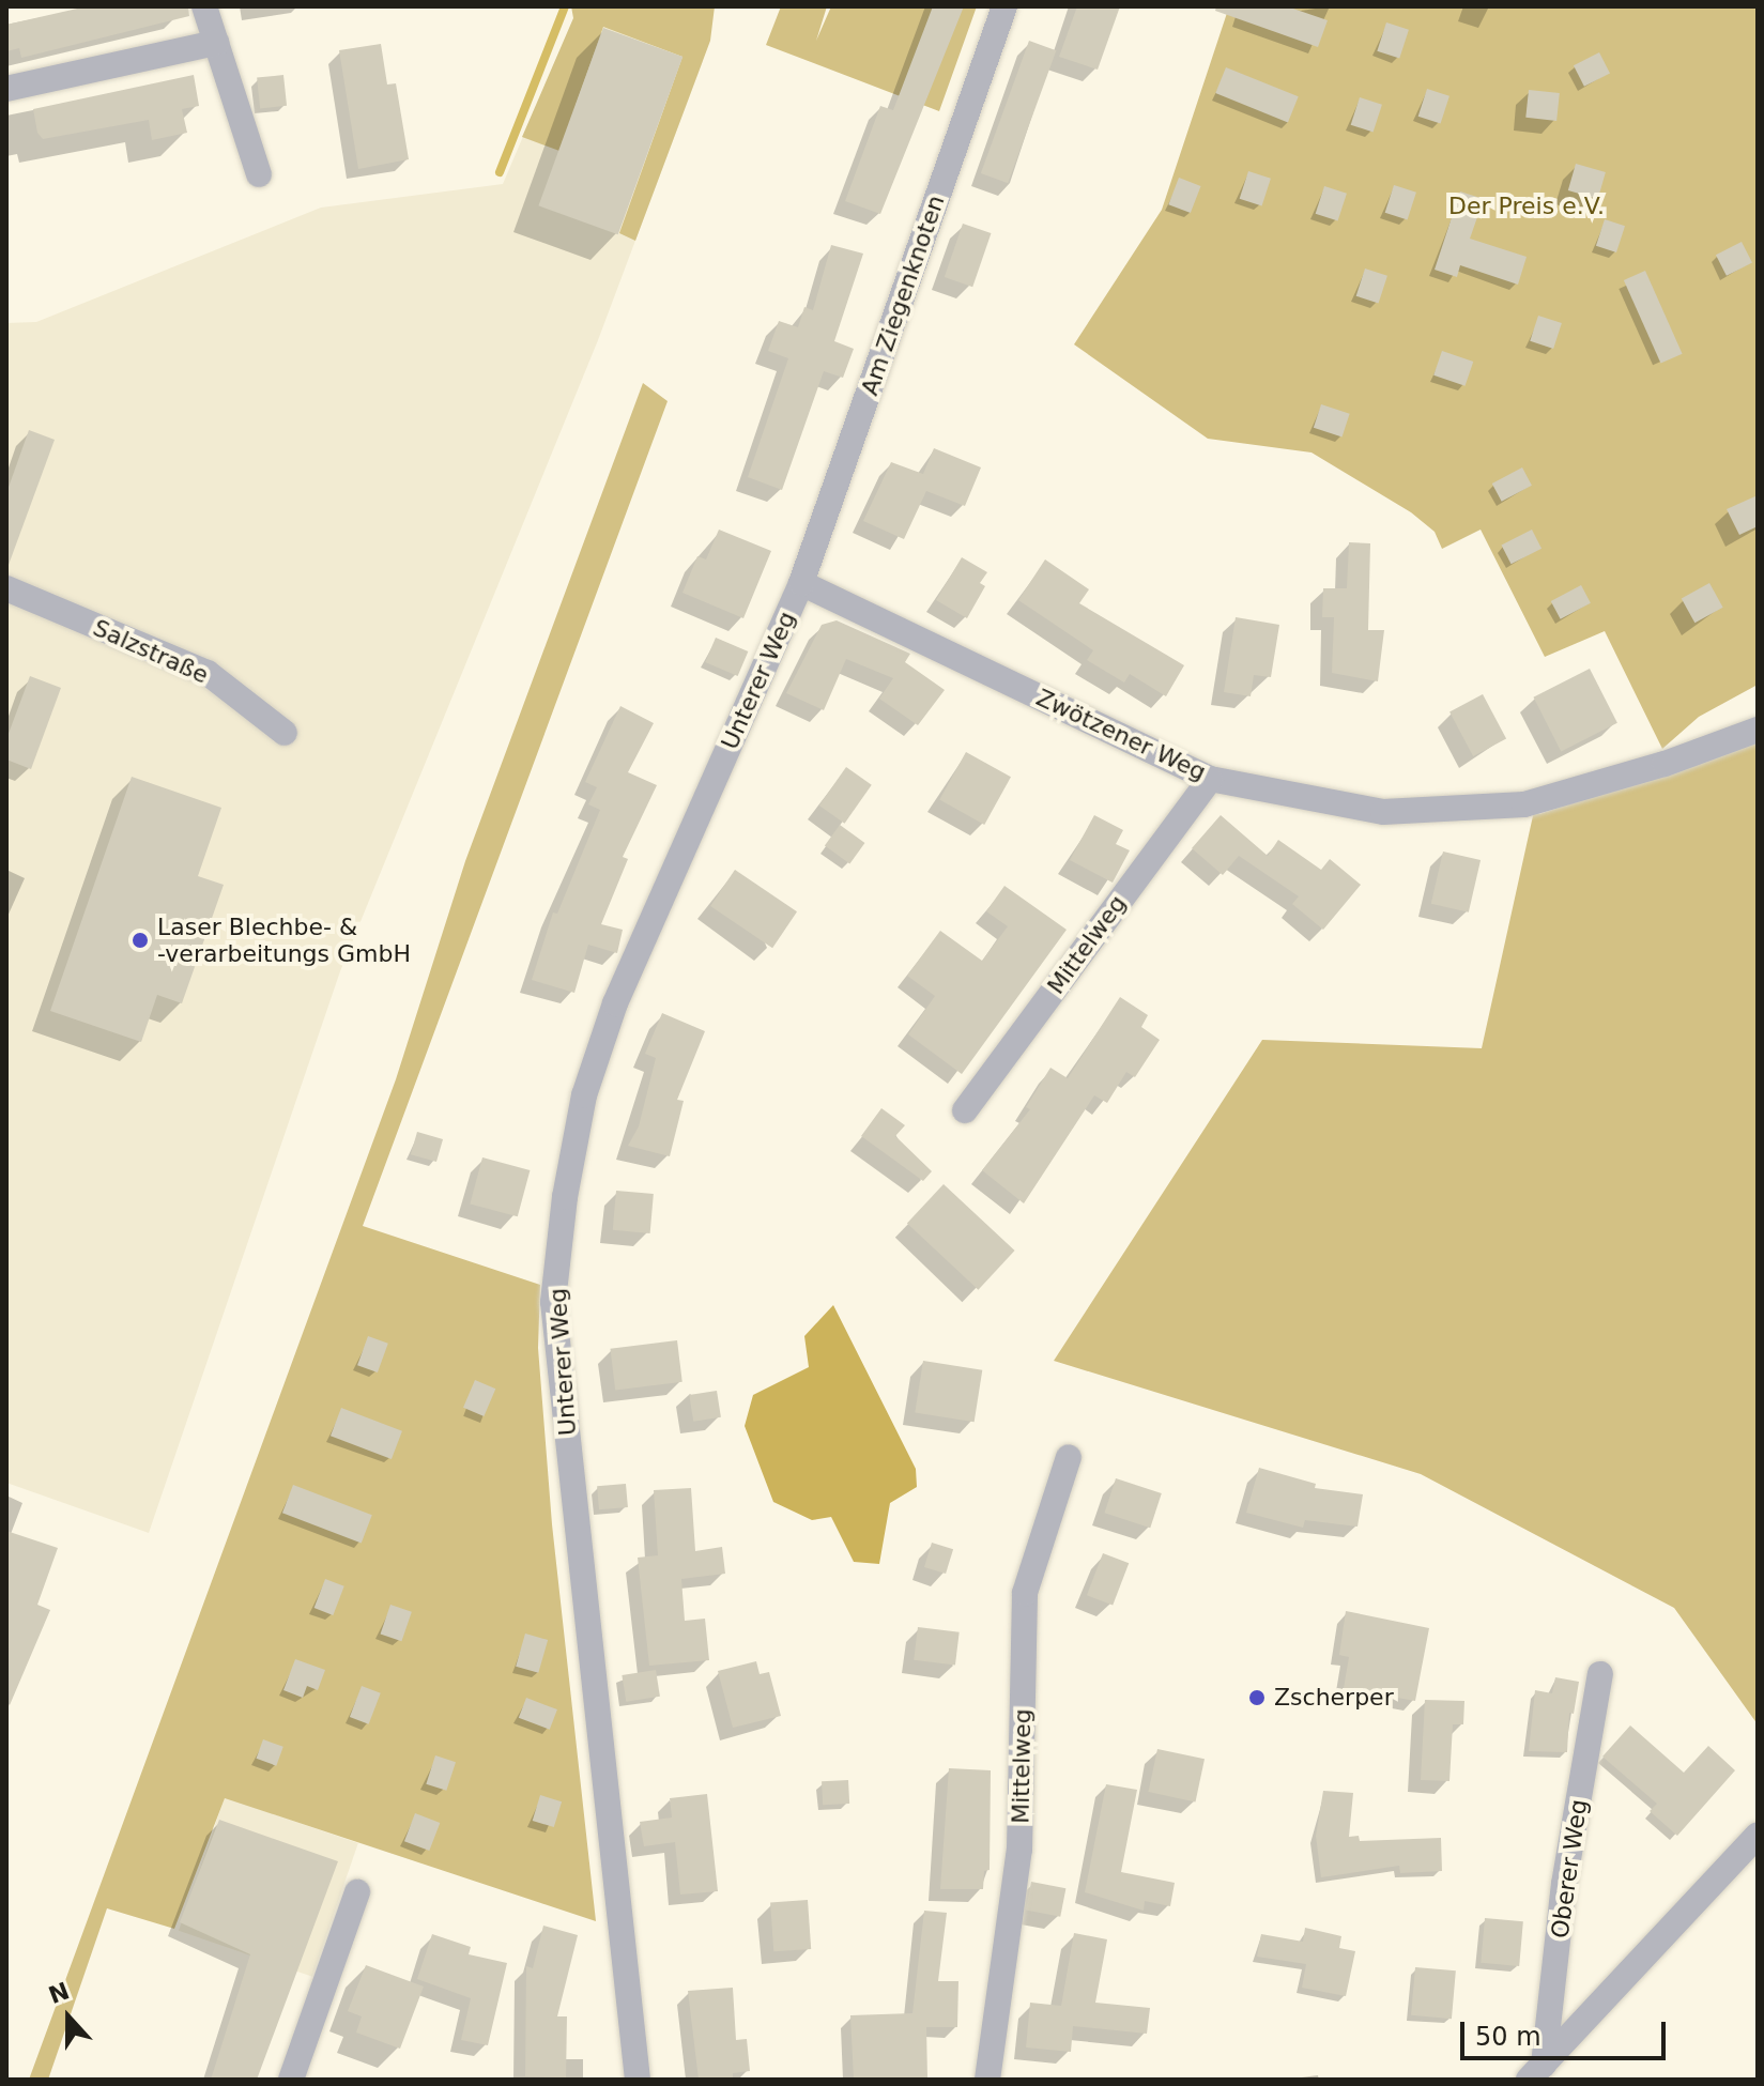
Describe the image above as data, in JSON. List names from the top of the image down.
{
  "streets": {
    "street": [
      "Am Ziegenknoten",
      "Salzstraße",
      "Unterer Weg",
      "Zwötzener Weg",
      "Mittelweg",
      "Oberer Weg"
    ]
  },
  "crossings": [
    ["Am Ziegenknoten", "Unterer Weg"],
    ["Am Ziegenknoten", "Zwötzener Weg"],
    ["Unterer Weg", "Zwötzener Weg"],
    ["Zwötzener Weg", "Mittelweg"]
  ],
  "parks": ["Der Preis e.V."],
  "places": ["Laser Blechbe- & -verarbeitungs GmbH", "Zscherper"],
  "scale_bar": "50 m",
  "north": "top"
}
